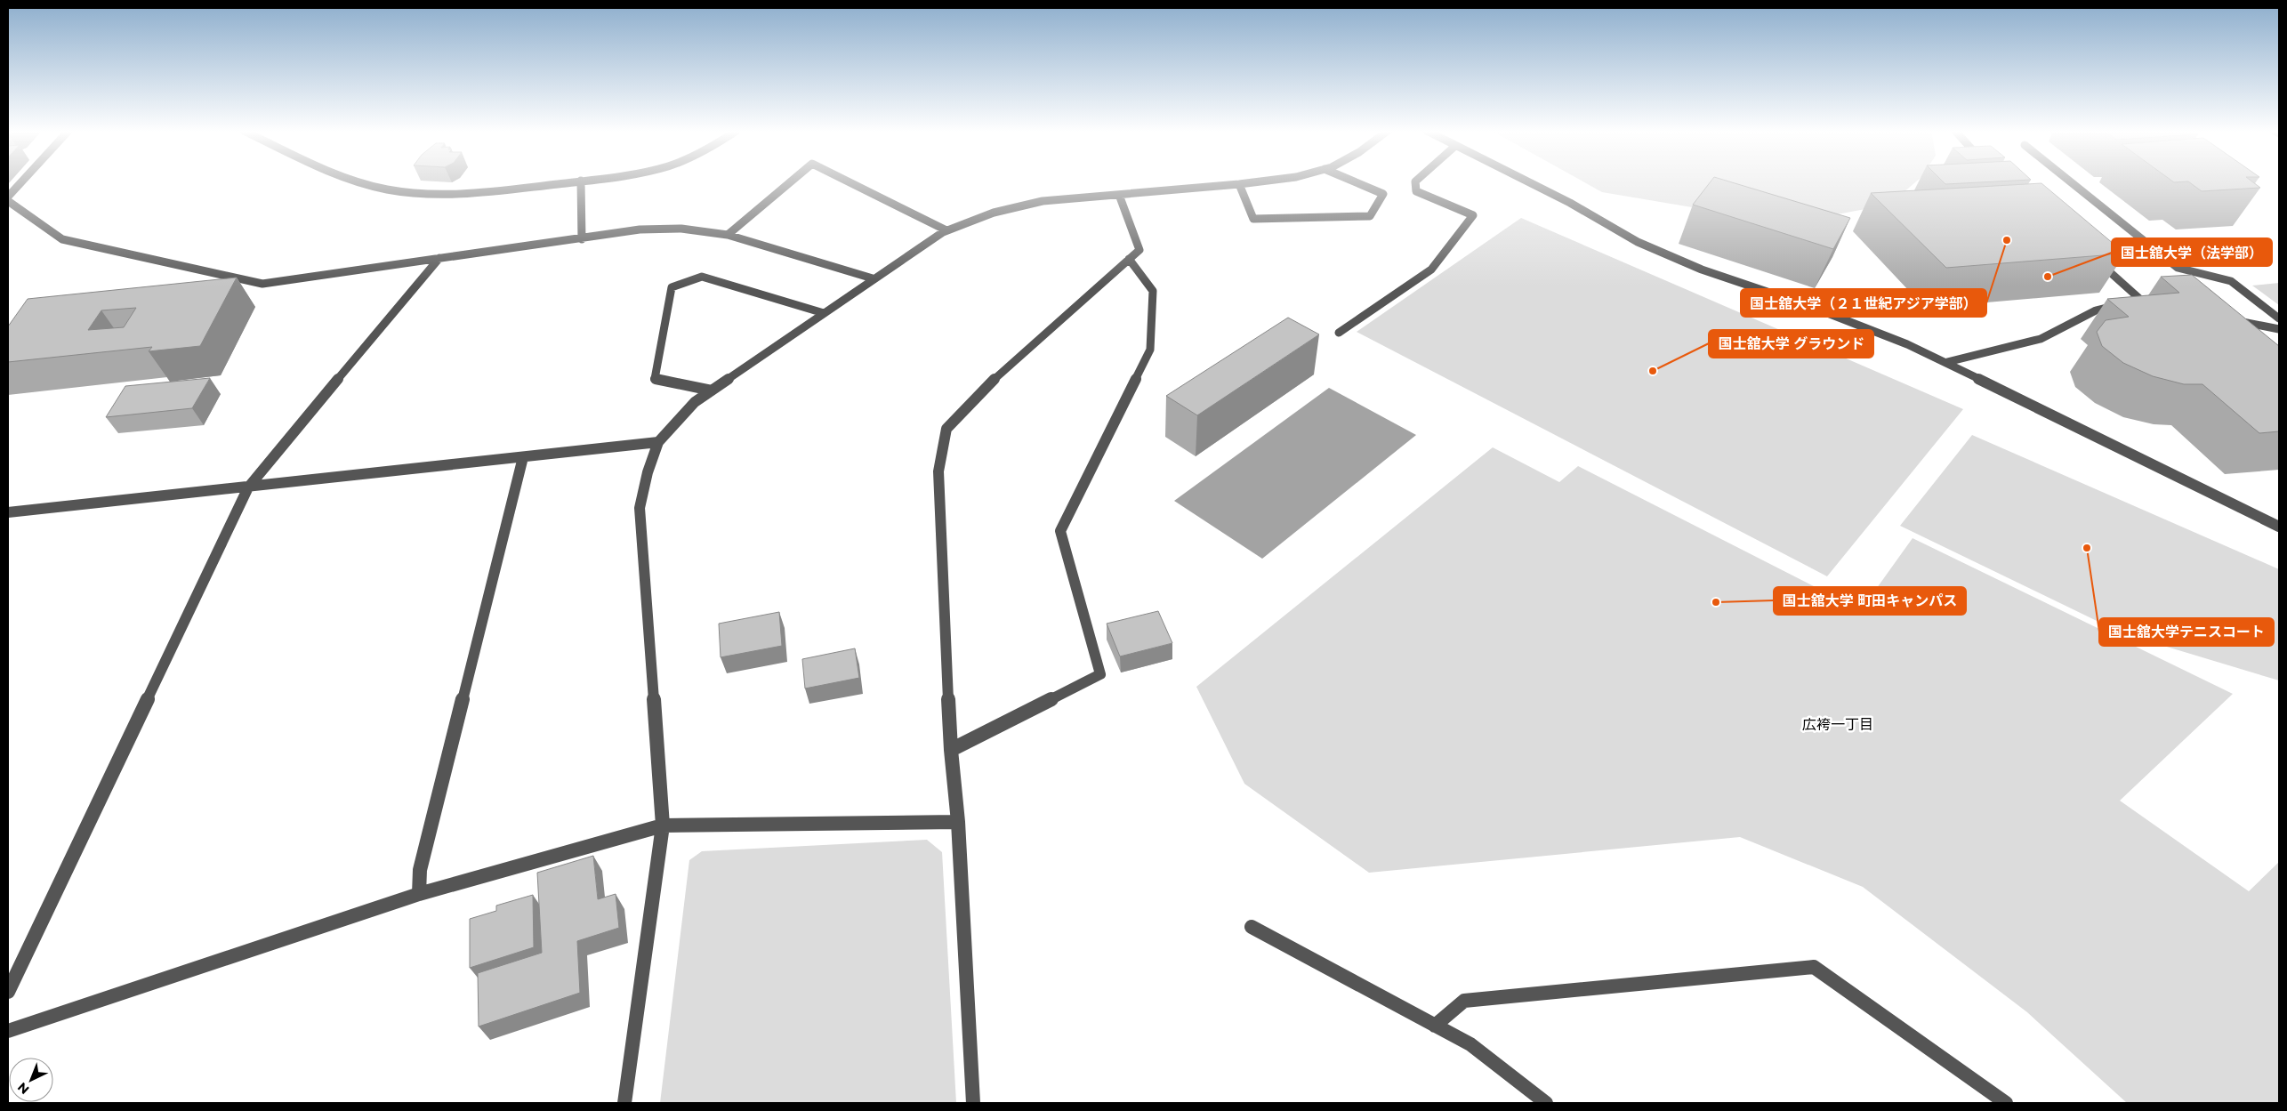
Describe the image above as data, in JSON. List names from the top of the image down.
{
  "districts": ["広袴一丁目"],
  "places": [
    "国士舘大学（２１世紀アジア学部）",
    "国士舘大学（法学部）",
    "国士舘大学 グラウンド",
    "国士舘大学テニスコート",
    "国士舘大学 町田キャンパス"
  ],
  "north": "bottom left"
}
